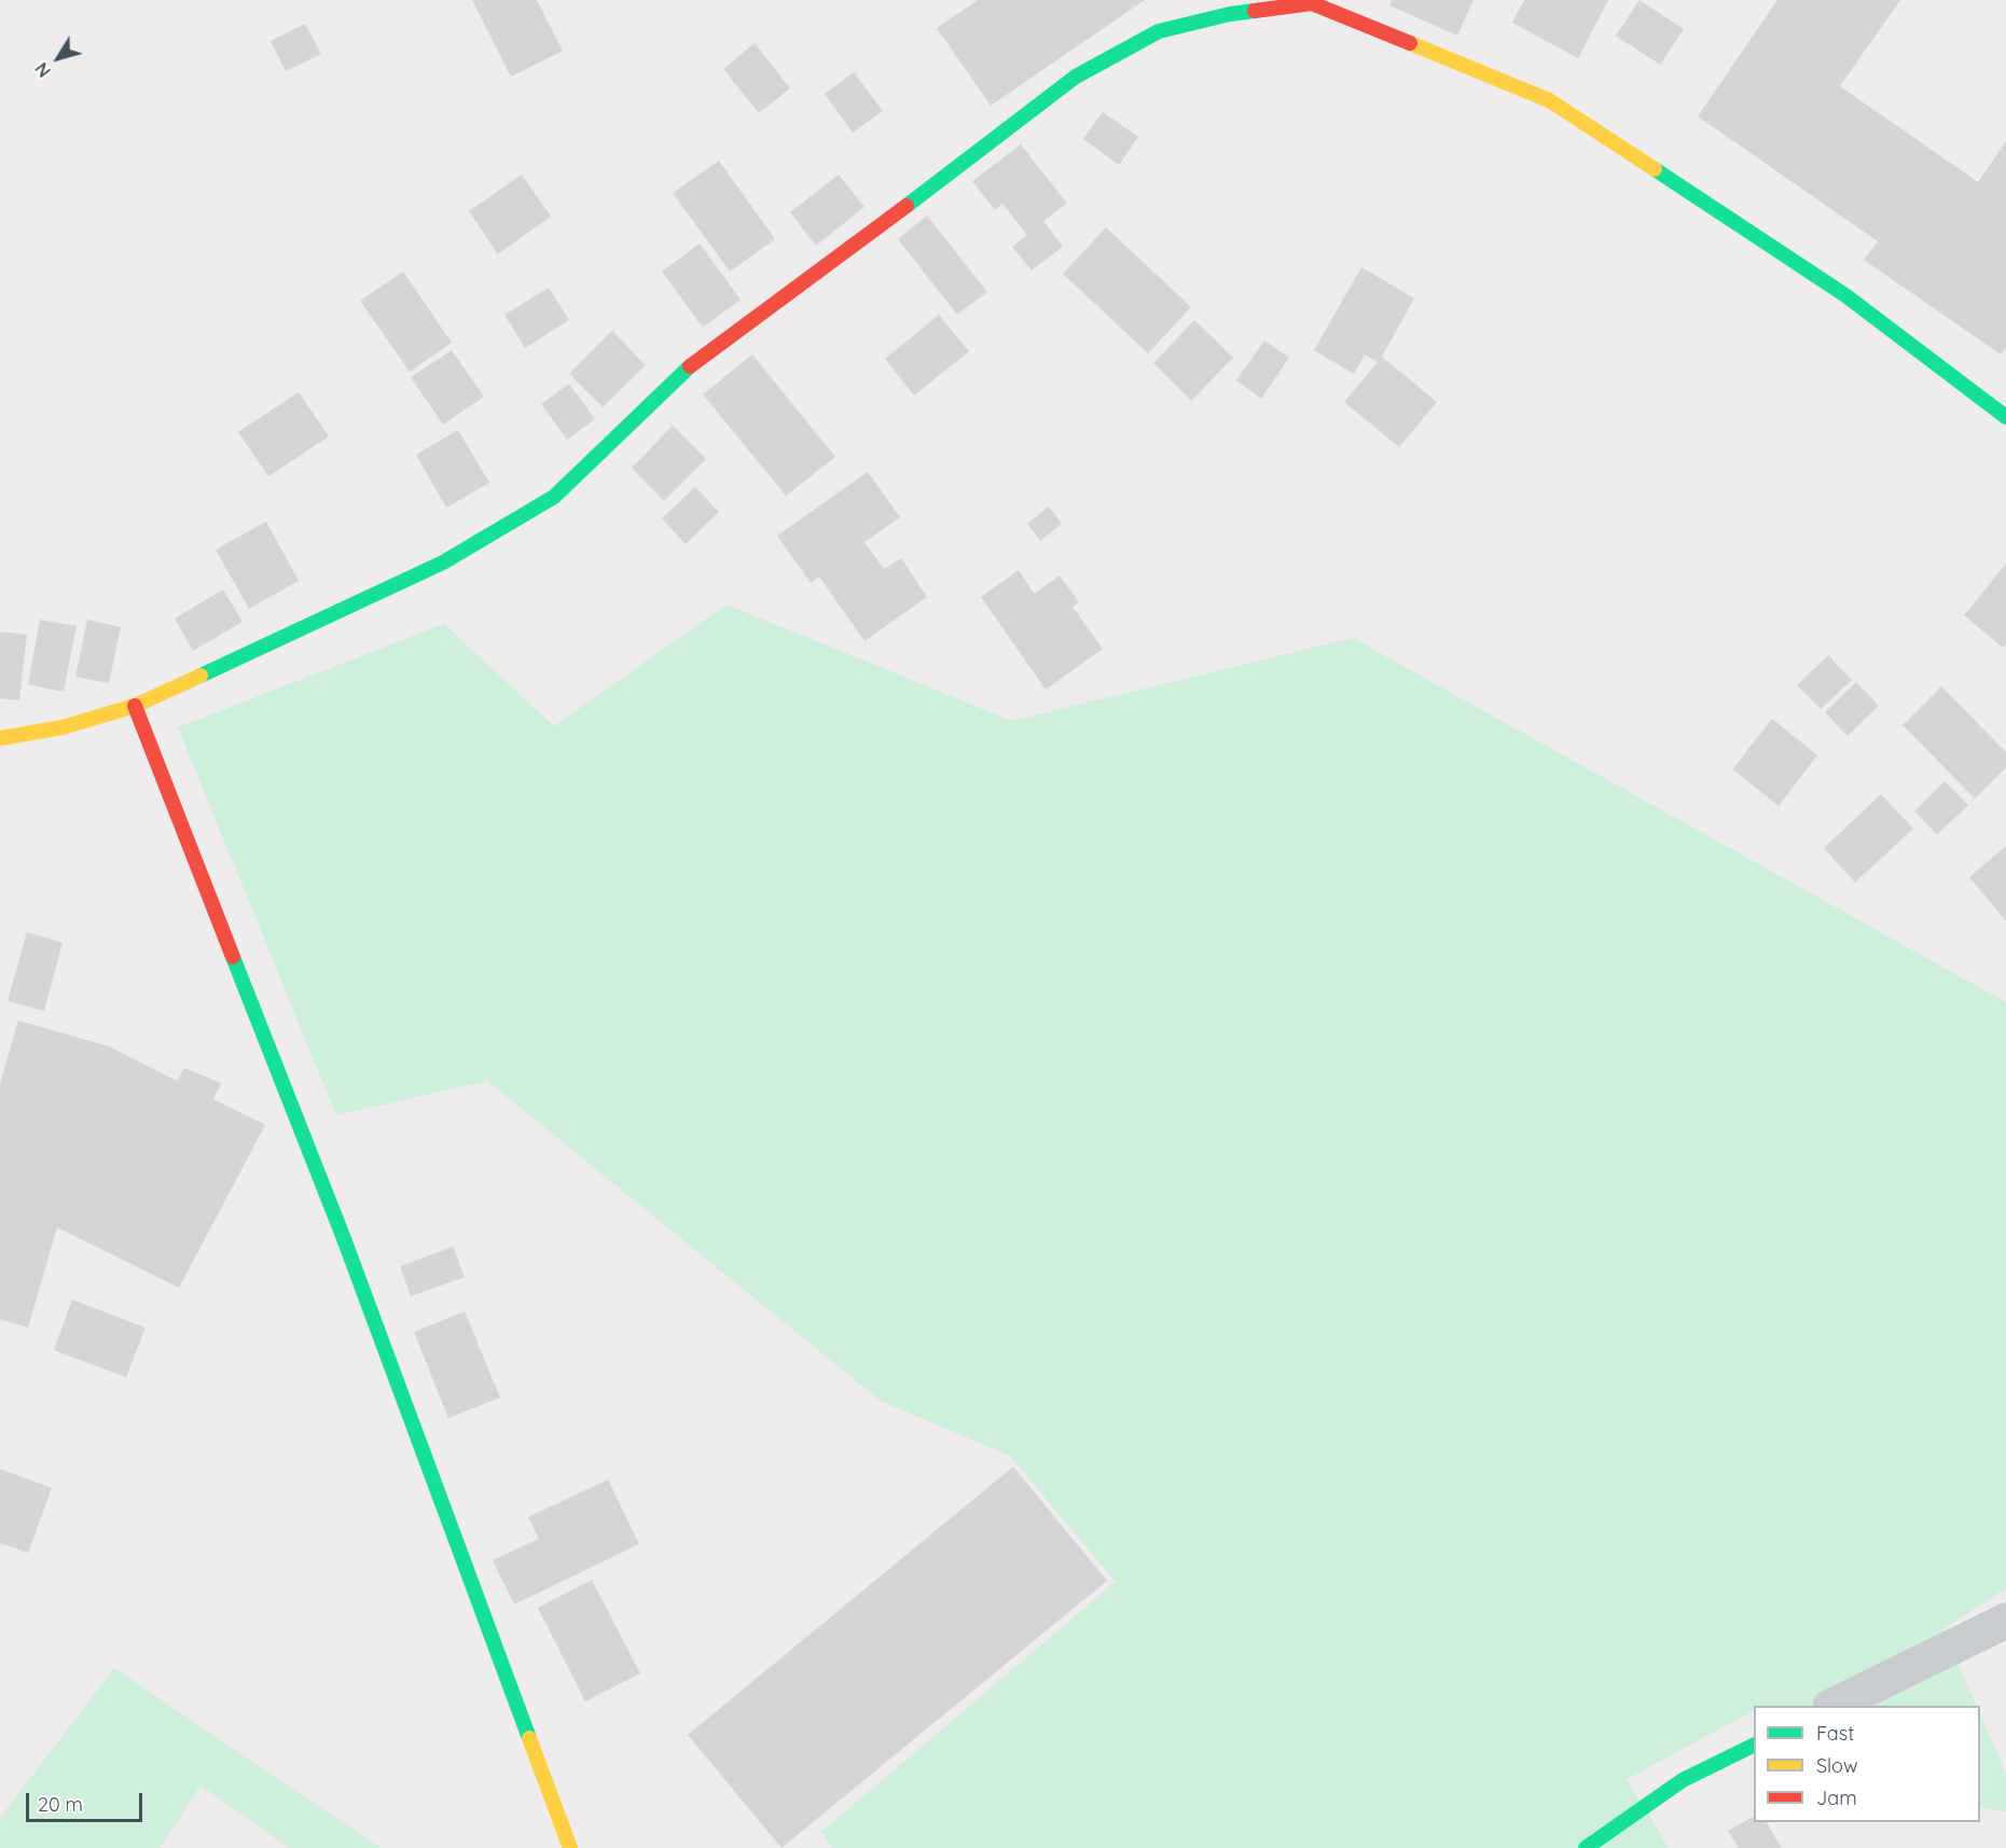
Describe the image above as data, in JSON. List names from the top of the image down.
{
  "legend": ["Fast", "Slow", "Jam"],
  "scale_bar": "20 m",
  "north": "bottom left"
}
